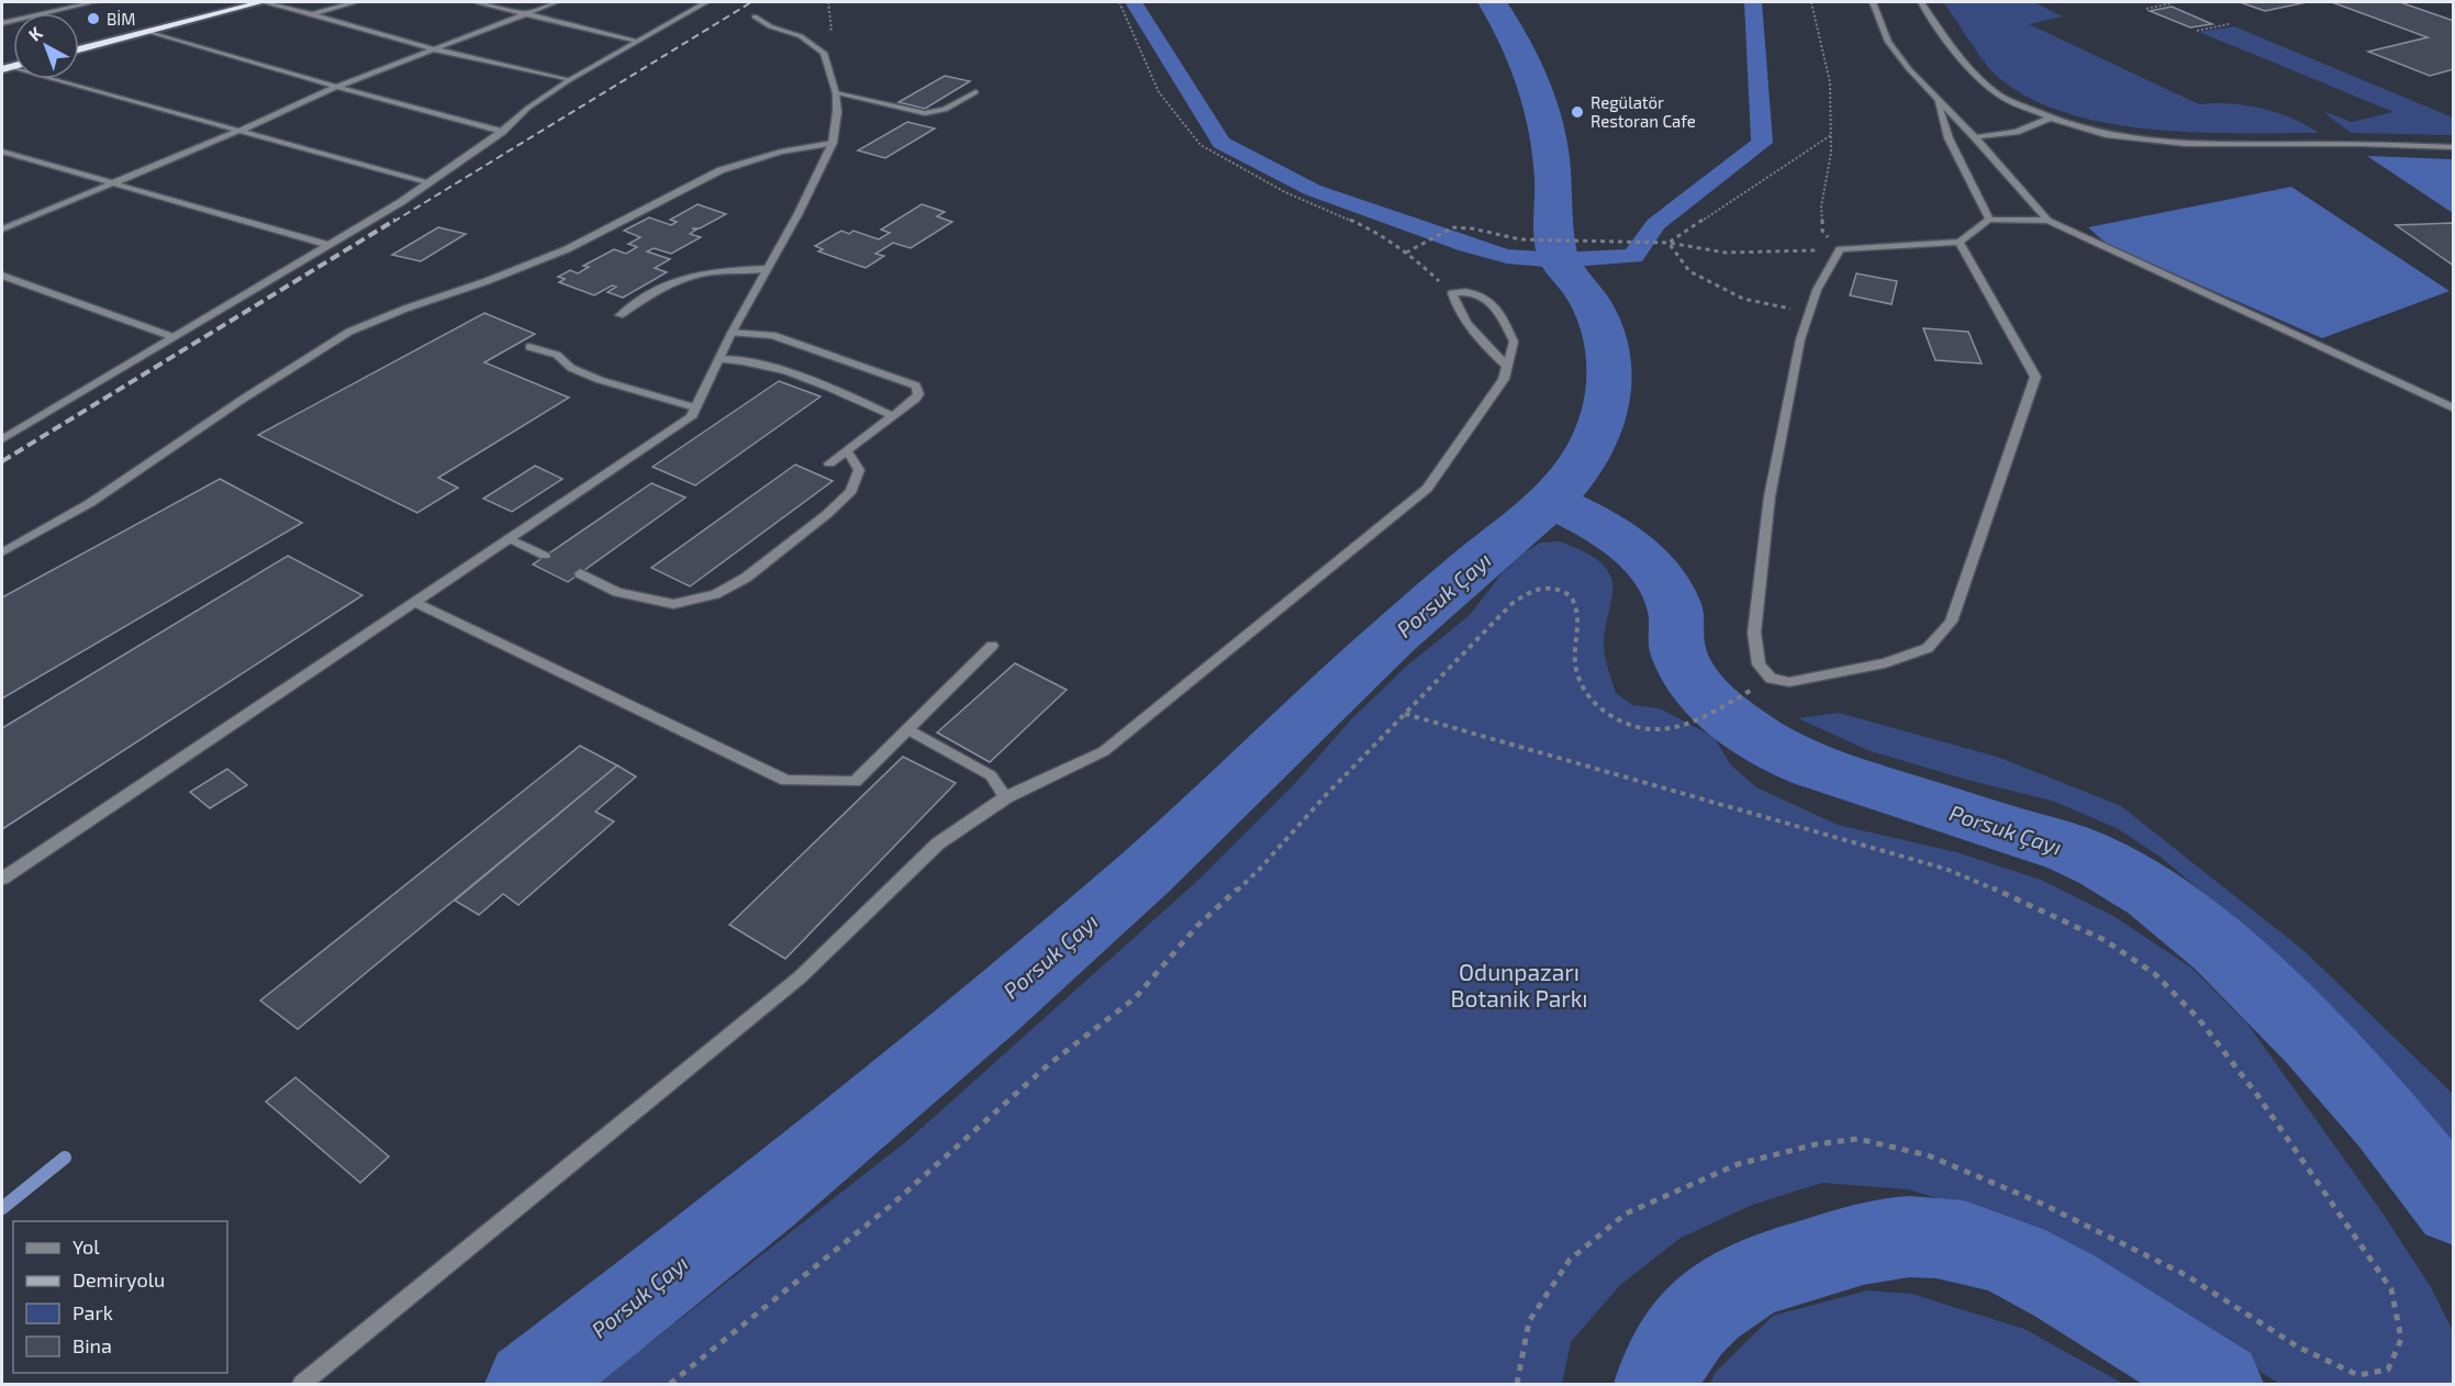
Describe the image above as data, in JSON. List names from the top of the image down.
{
  "water": ["Porsuk Çayı"],
  "parks": ["Odunpazarı Botanik Parkı"],
  "places": ["BİM", "Regülatör Restoran Cafe"],
  "legend": [
    "Yol",
    "Demiryolu",
    "Park",
    "Bina"
  ],
  "north": "top left"
}
